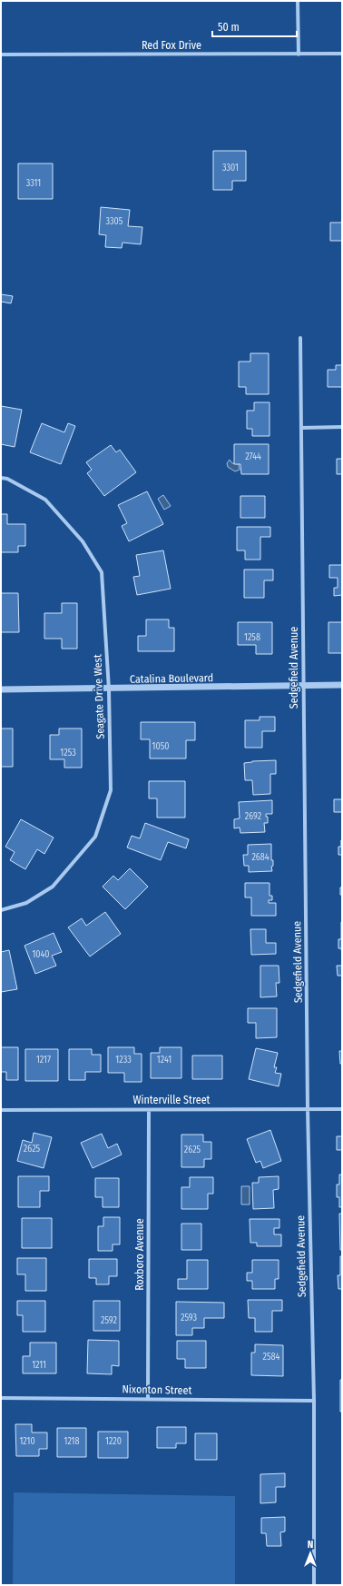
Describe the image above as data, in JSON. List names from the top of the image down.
{
  "streets": {
    "street": [
      "Red Fox Drive",
      "Sedgefield Avenue",
      "Catalina Boulevard",
      "Seagate Drive West",
      "Winterville Street",
      "Roxboro Avenue",
      "Nixonton Street"
    ]
  },
  "crossings": [
    ["Sedgefield Avenue", "Catalina Boulevard"],
    ["Sedgefield Avenue", "Winterville Street"],
    ["Sedgefield Avenue", "Nixonton Street"],
    ["Catalina Boulevard", "Seagate Drive West"],
    ["Winterville Street", "Roxboro Avenue"],
    ["Roxboro Avenue", "Nixonton Street"]
  ],
  "house_numbers": [
    "3301",
    "3311",
    "3305",
    "2744",
    "1258",
    "1050",
    "1253",
    "2692",
    "2684",
    "1040",
    "1217",
    "1233",
    "1241",
    "2625",
    "2625",
    "2593",
    "2592",
    "2584",
    "1211",
    "1210",
    "1218",
    "1220"
  ],
  "scale_bar": "50 m",
  "north": "top"
}
